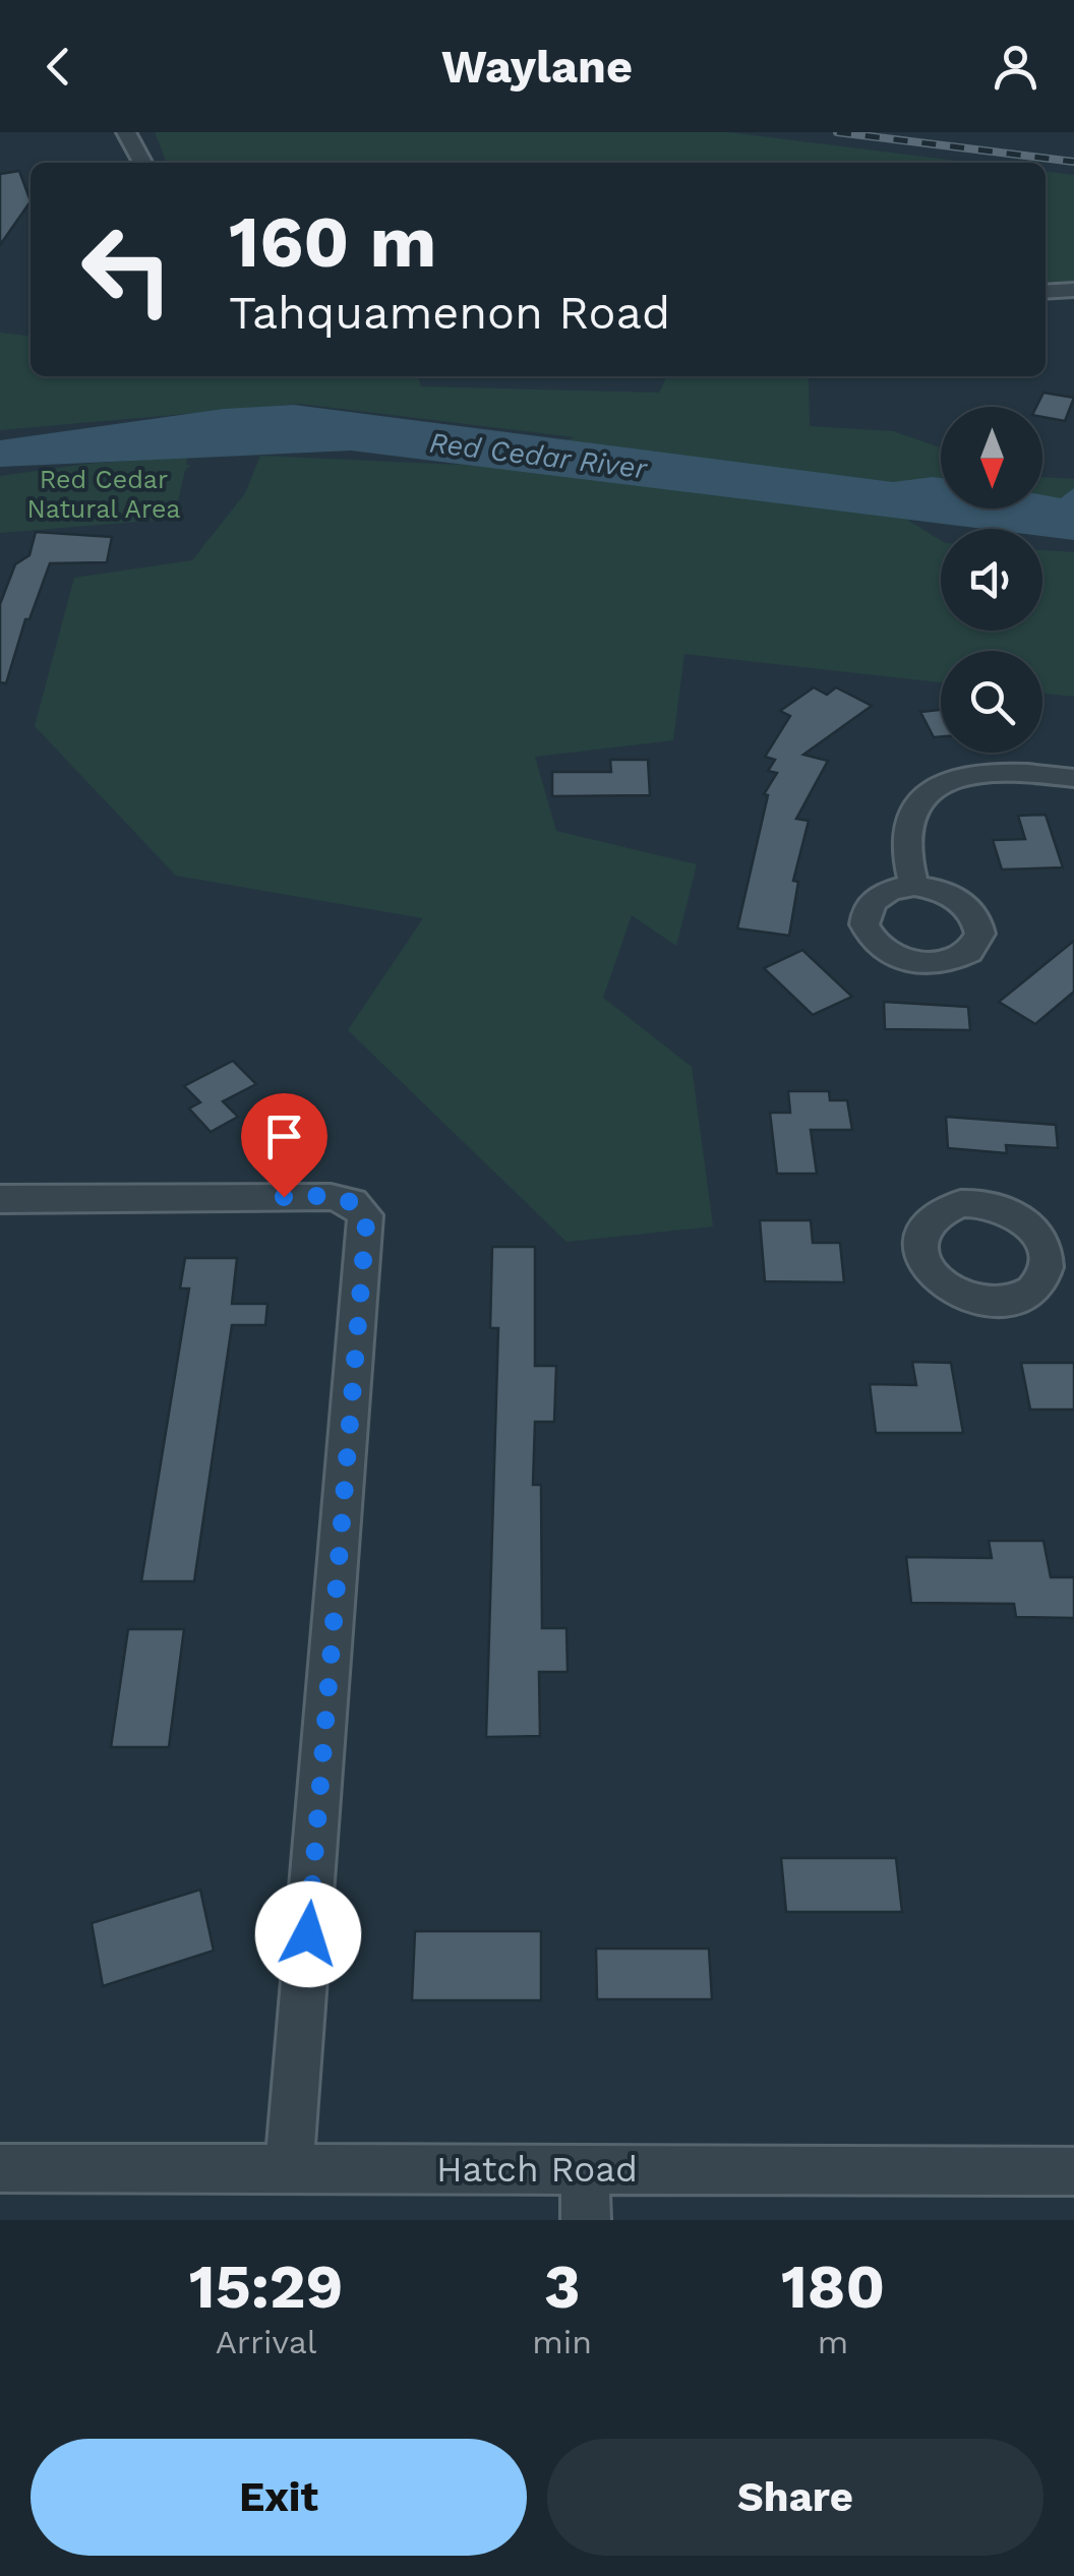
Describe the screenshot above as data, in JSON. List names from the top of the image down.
{
  "streets": {
    "street": ["Hatch Road"]
  },
  "water": ["Red Cedar River"],
  "parks": ["Red Cedar Natural Area"],
  "north": "bottom",
  "page": {
    "header": "Waylane",
    "turn": ["160 m", "Tahquamenon Road"],
    "eta": [
      "15:29",
      "Arrival",
      "3",
      "min",
      "180",
      "m"
    ],
    "buttons": ["Exit", "Share"]
  }
}
